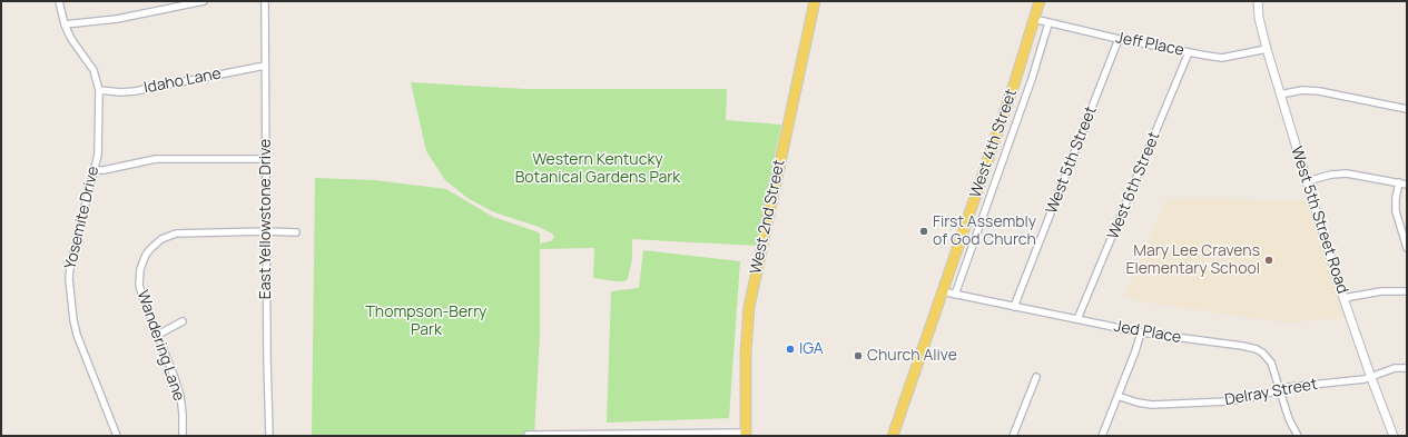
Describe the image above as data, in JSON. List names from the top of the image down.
{
  "streets": {
    "main road": ["West 4th Street", "West 2nd Street"],
    "street": [
      "Jeff Place",
      "Idaho Lane",
      "West 5th Street",
      "West 6th Street",
      "Yosemite Drive",
      "East Yellowstone Drive",
      "West 5th Street Road",
      "Jed Place",
      "Wandering Lane",
      "Delray Street"
    ]
  },
  "crossings": [
    ["Jeff Place", "West 4th Street"],
    ["Jeff Place", "West 5th Street"],
    ["Jeff Place", "West 6th Street"],
    ["Jeff Place", "West 5th Street Road"],
    ["Idaho Lane", "Yosemite Drive"],
    ["Idaho Lane", "East Yellowstone Drive"],
    ["West 4th Street", "Jed Place"],
    ["West 5th Street", "Jed Place"],
    ["West 6th Street", "Jed Place"],
    ["East Yellowstone Drive", "Wandering Lane"],
    ["West 5th Street Road", "Delray Street"],
    ["Jed Place", "Delray Street"]
  ],
  "parks": ["Western Kentucky Botanical Gardens Park", "Thompson-Berry Park"],
  "places": [
    "First Assembly of God Church",
    "Mary Lee Cravens Elementary School",
    "IGA",
    "Church Alive"
  ]
}
